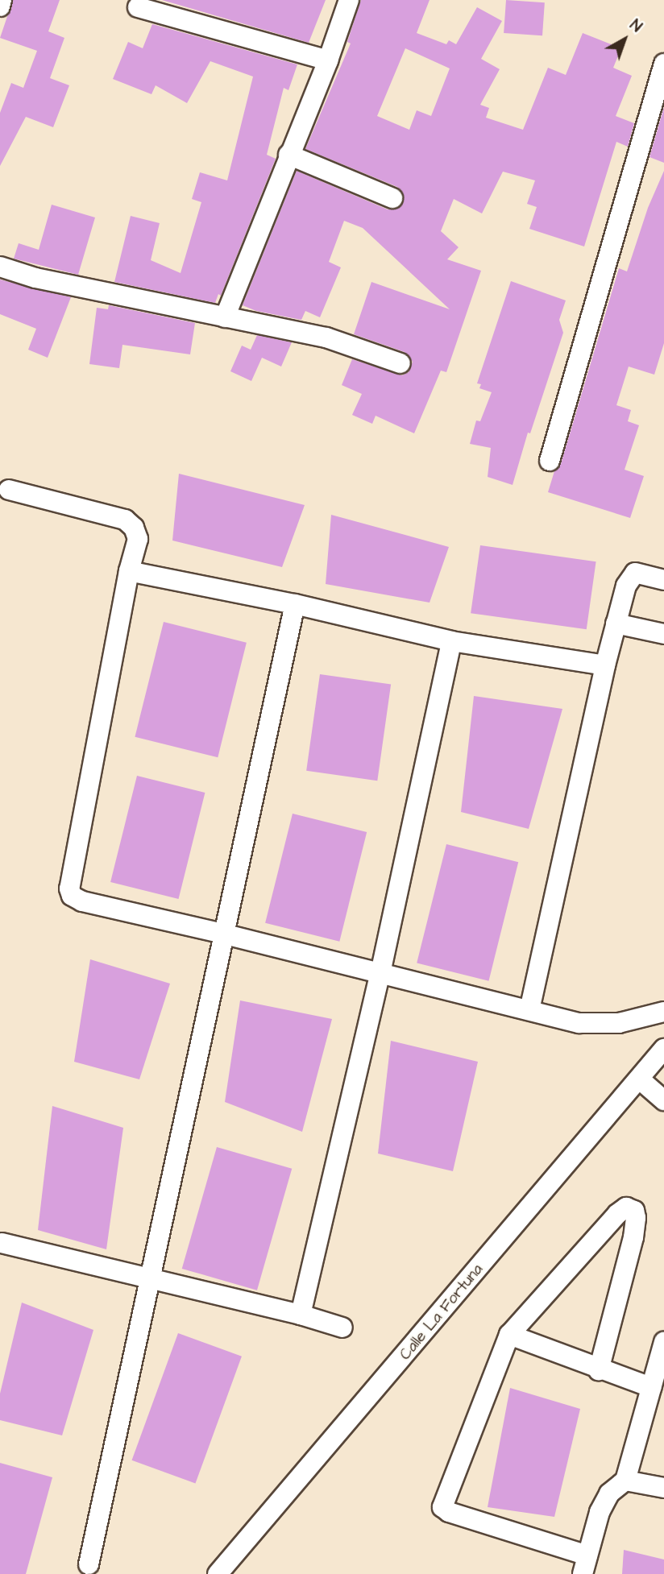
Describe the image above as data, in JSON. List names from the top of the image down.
{
  "streets": {
    "street": ["Calle La Fortuna"]
  },
  "north": "top right"
}
